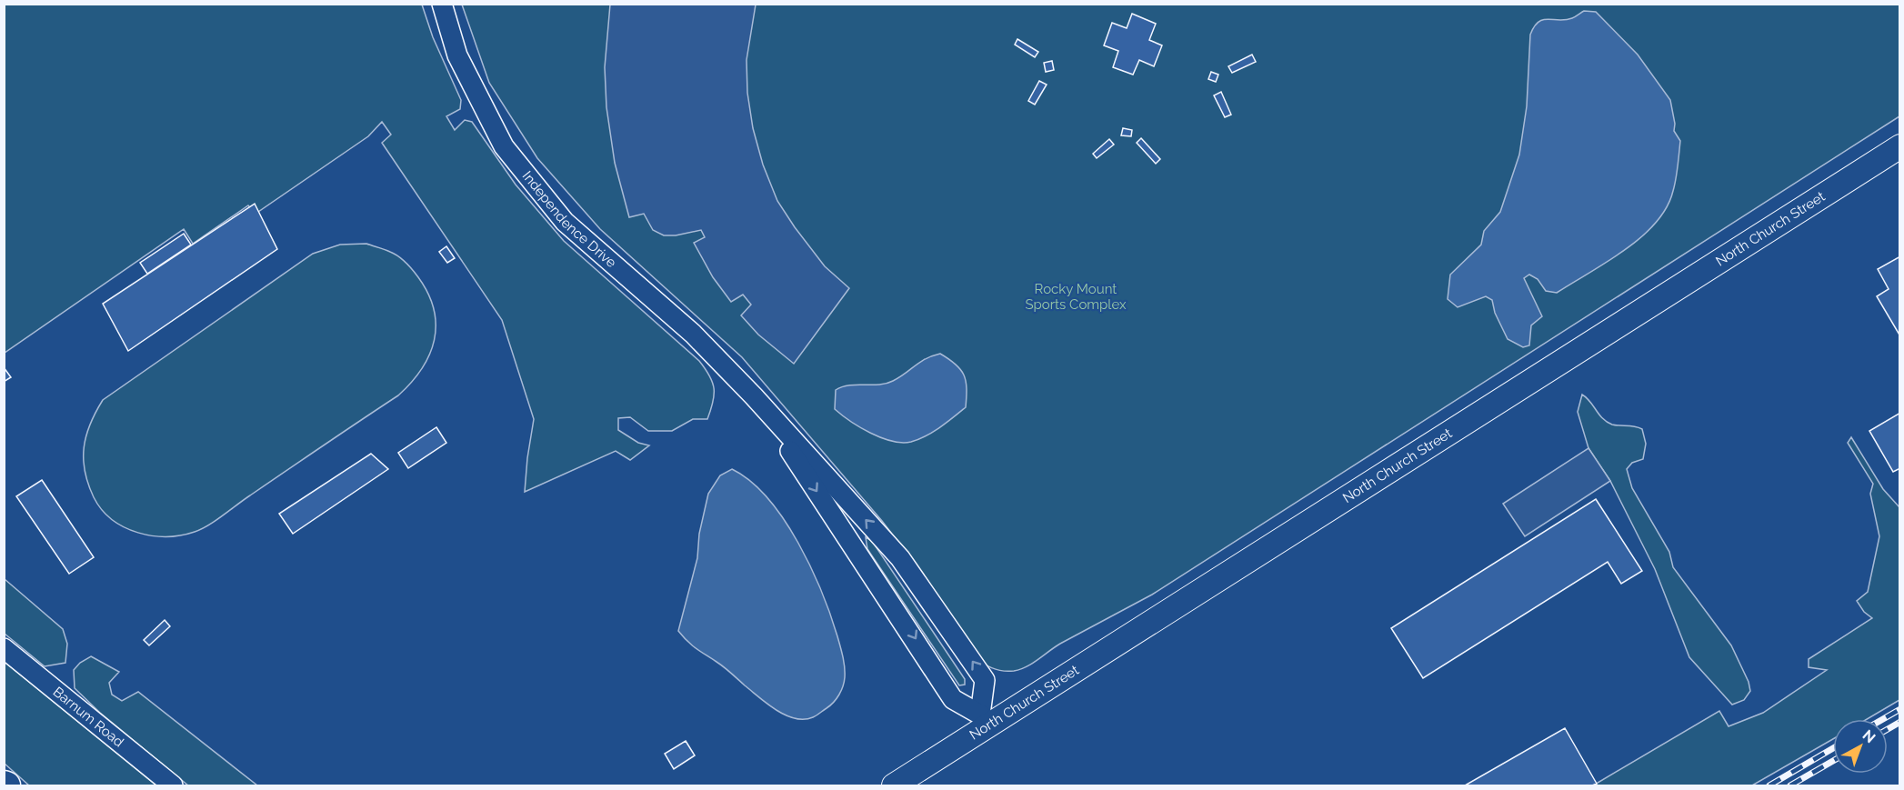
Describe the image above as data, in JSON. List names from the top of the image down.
{
  "streets": {
    "main road": ["North Church Street"],
    "street": ["Independence Drive", "Barnum Road"]
  },
  "parks": ["Rocky Mount Sports Complex"],
  "north": "top right"
}
